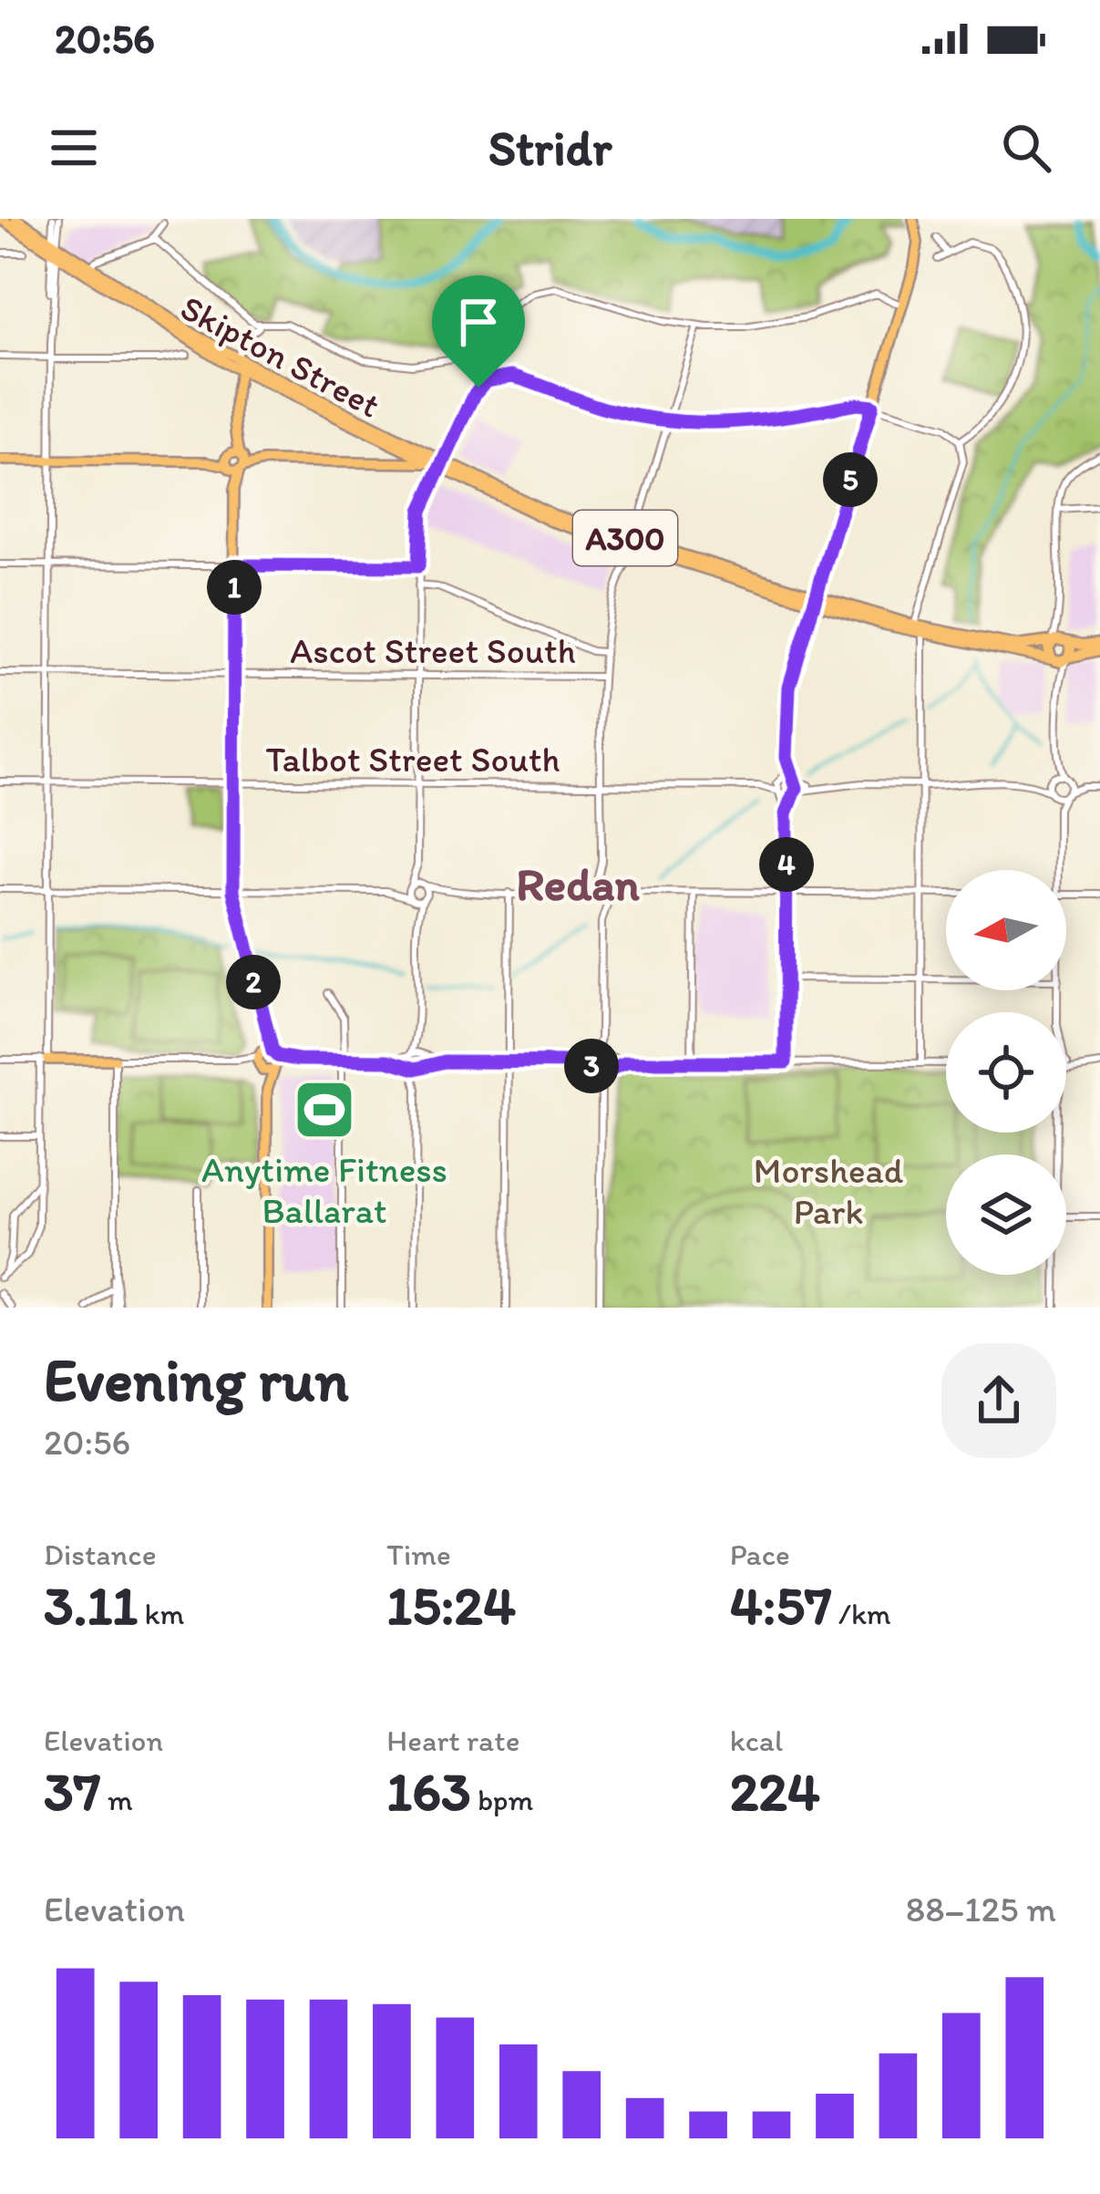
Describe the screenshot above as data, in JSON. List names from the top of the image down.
{
  "streets": {
    "highway": ["Skipton Street", "A300"],
    "street": ["Ascot Street South", "Talbot Street South"]
  },
  "crossings": [
    ["Skipton Street", "A300"]
  ],
  "districts": ["Redan"],
  "parks": ["Morshead Park"],
  "places": {
    "sports": ["Anytime Fitness Ballarat"]
  },
  "north": "left",
  "page": {
    "status": "20:56",
    "header": "Stridr",
    "pins": [
      "5",
      "1",
      "4",
      "2",
      "3"
    ],
    "heading": ["Evening run", "20:56"],
    "stats": [
      ["Distance", "3.11 km"],
      ["Time", "15:24"],
      ["Pace", "4:57 /km"],
      ["Elevation", "37 m"],
      ["Heart rate", "163 bpm"],
      ["kcal", "224"]
    ],
    "chart": ["Elevation", "88–125 m"]
  }
}
